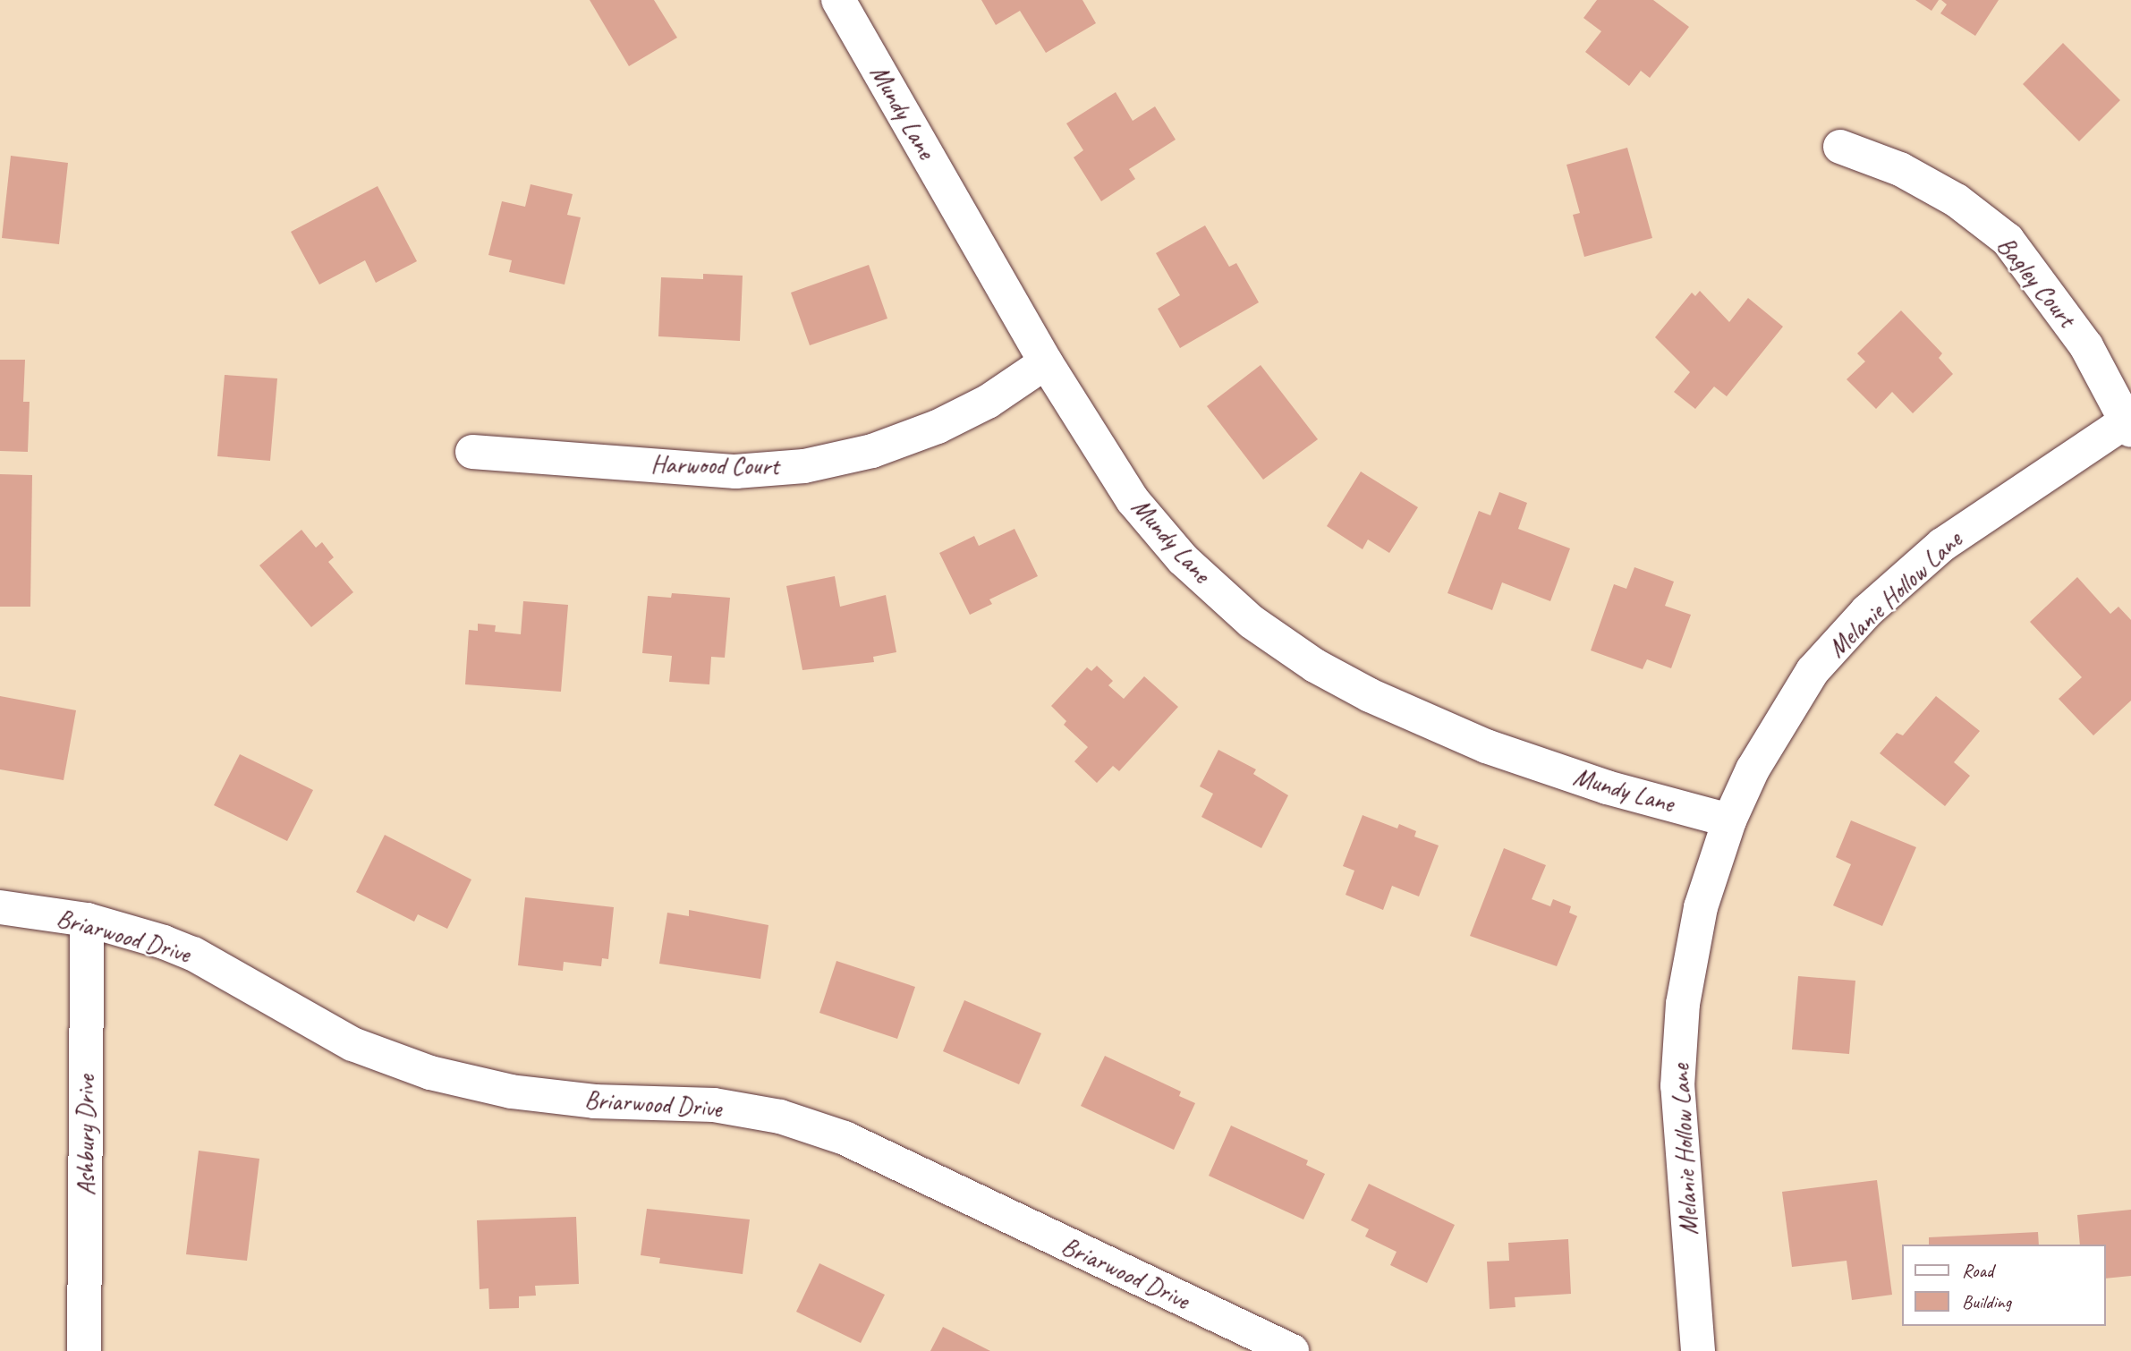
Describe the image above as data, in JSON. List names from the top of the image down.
{
  "streets": {
    "street": [
      "Mundy Lane",
      "Bagley Court",
      "Harwood Court",
      "Melanie Hollow Lane",
      "Briarwood Drive",
      "Ashbury Drive"
    ]
  },
  "crossings": [
    ["Mundy Lane", "Harwood Court"],
    ["Mundy Lane", "Melanie Hollow Lane"],
    ["Bagley Court", "Melanie Hollow Lane"],
    ["Briarwood Drive", "Ashbury Drive"]
  ],
  "legend": ["Road", "Building"]
}
